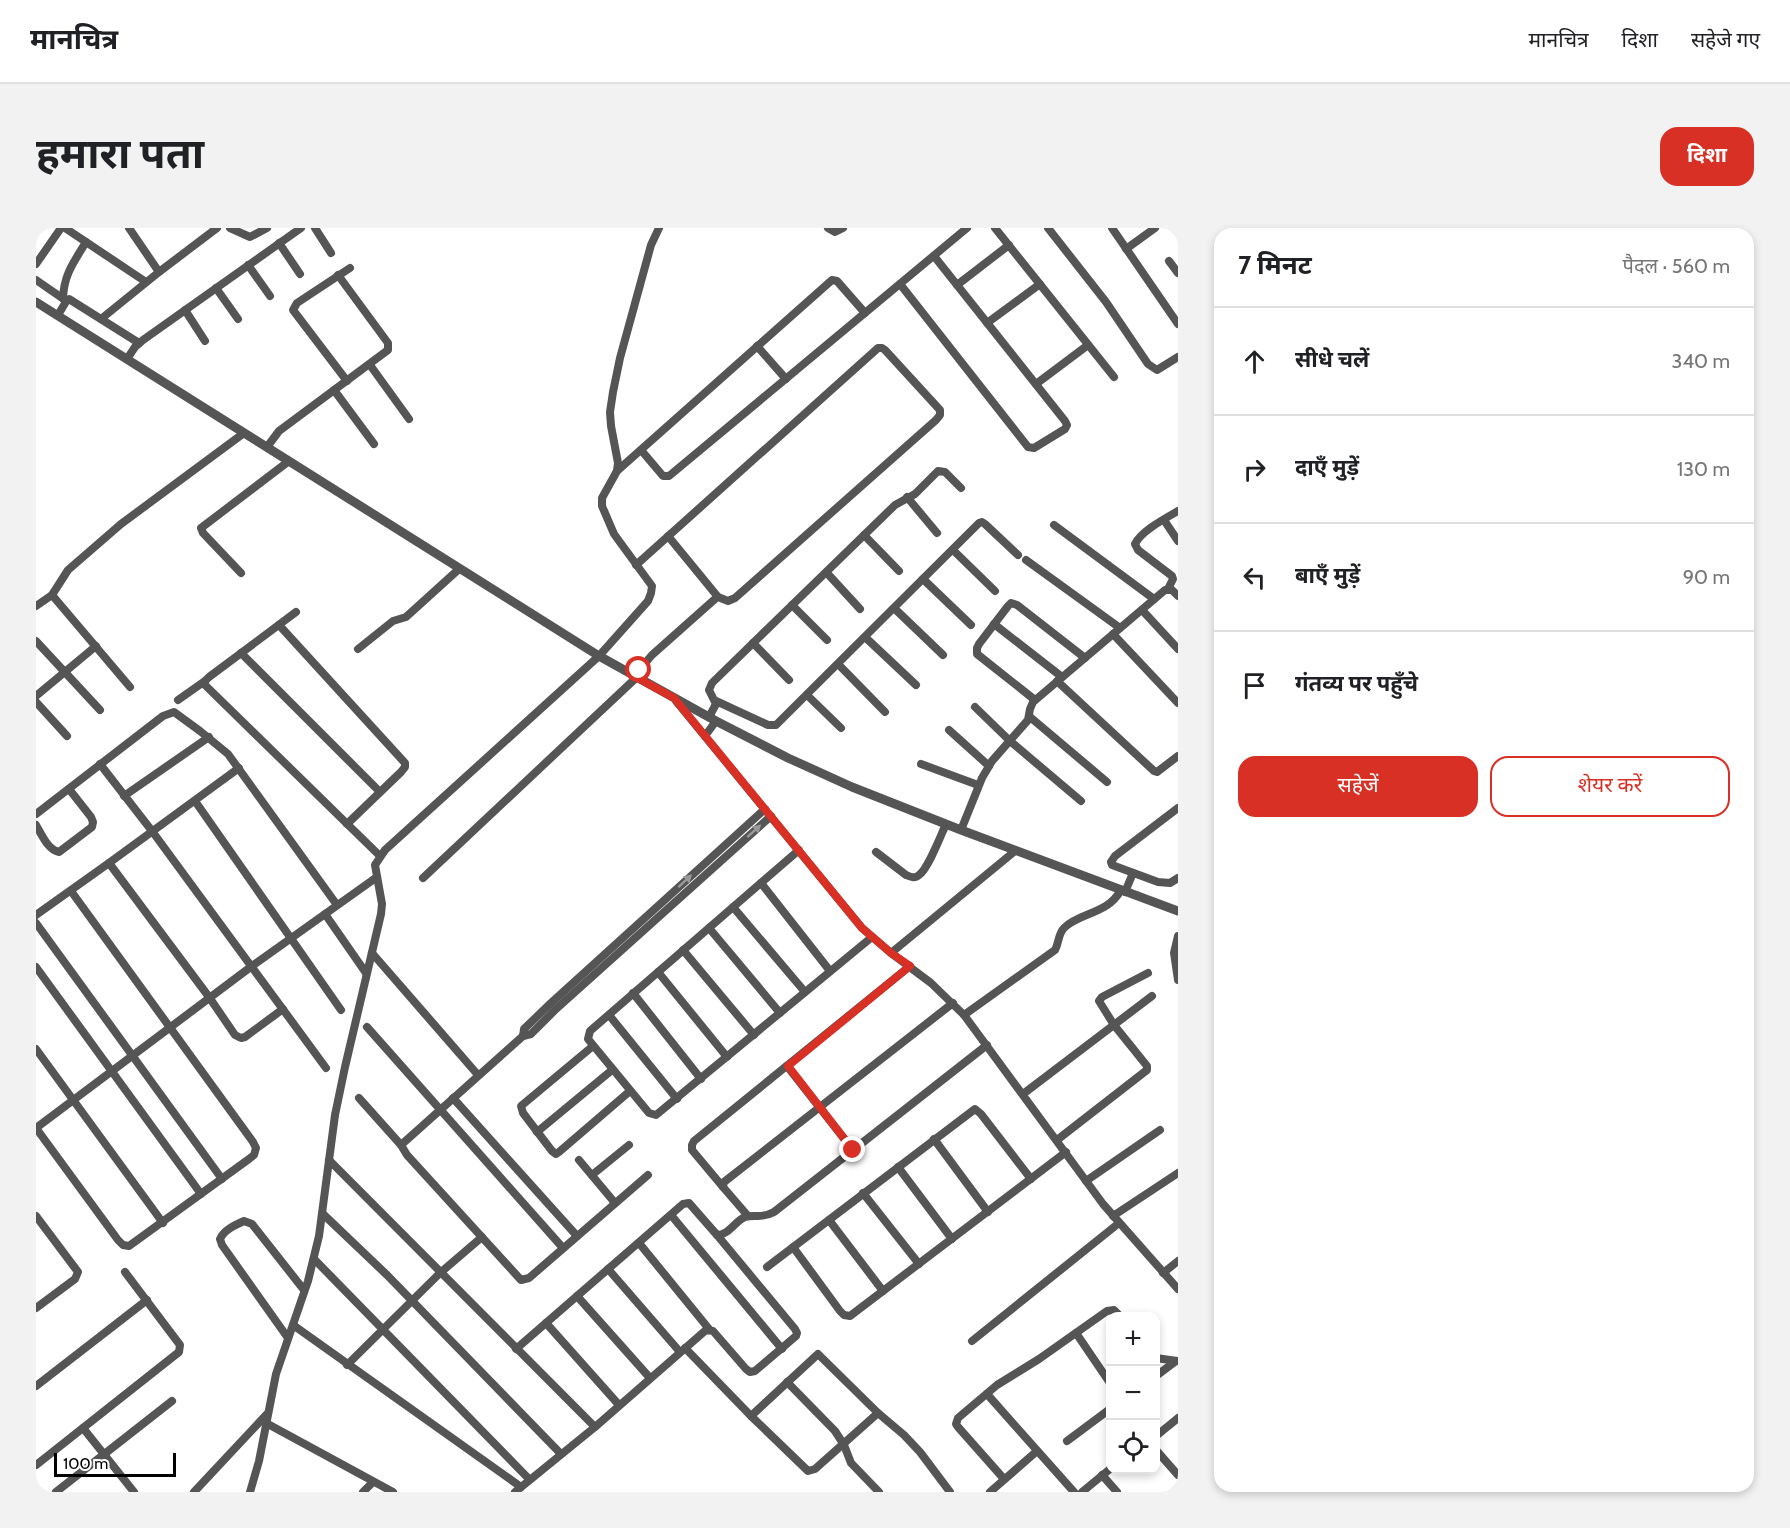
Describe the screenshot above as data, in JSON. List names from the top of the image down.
{
  "scale_bar": "100 m",
  "page": {
    "header": "मानचित्र",
    "nav": ["मानचित्र", "दिशा", "सहेजे गए"],
    "title": "हमारा पता",
    "buttons": [
      "दिशा",
      ["सहेजें", "शेयर करें"]
    ],
    "heading": ["7 मिनट", "पैदल · 560 m"],
    "list": [
      ["सीधे चलें", "340 m"],
      ["दाएँ मुड़ें", "130 m"],
      ["बाएँ मुड़ें", "90 m"],
      "गंतव्य पर पहुँचे"
    ],
    "map_buttons": ["+", "−"],
    "scale": "100 m"
  }
}
